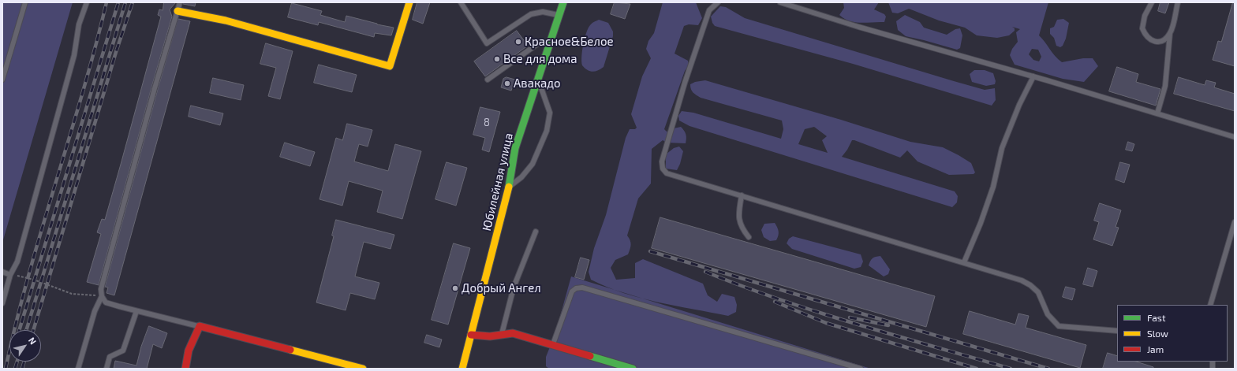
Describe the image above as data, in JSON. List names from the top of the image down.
{
  "streets": {
    "street": ["Юбилейная улица"]
  },
  "places": [
    "Красное&Белое",
    "Все для дома",
    "Авакадо",
    "Добрый Ангел"
  ],
  "house_numbers": ["8"],
  "legend": ["Fast", "Slow", "Jam"],
  "north": "top right"
}
